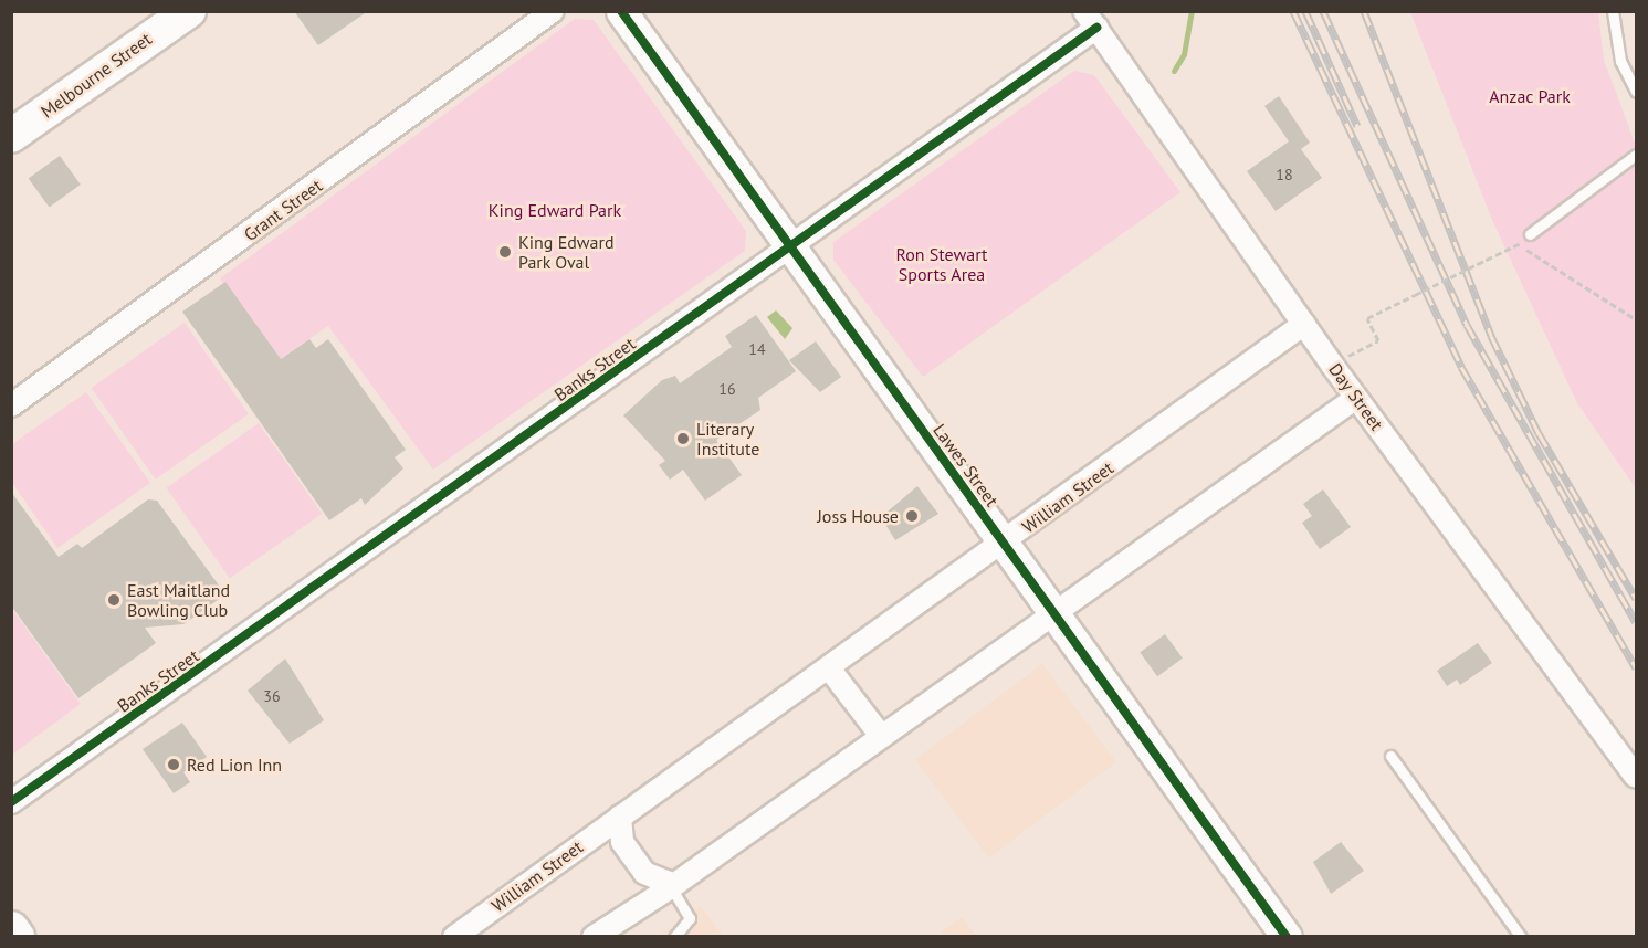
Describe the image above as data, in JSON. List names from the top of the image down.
{
  "streets": {
    "main road": ["Melbourne Street", "Lawes Street"],
    "street": [
      "Grant Street",
      "Banks Street",
      "Day Street",
      "William Street"
    ]
  },
  "crossings": [
    ["Banks Street", "Day Street"],
    ["Banks Street", "Lawes Street"],
    ["Day Street", "William Street"],
    ["Lawes Street", "William Street"]
  ],
  "parks": ["Anzac Park", "King Edward Park", "Ron Stewart Sports Area"],
  "places": [
    "King Edward Park Oval",
    "Literary Institute",
    "Joss House",
    "East Maitland Bowling Club",
    "Red Lion Inn"
  ],
  "house_numbers": [
    "18",
    "14",
    "16",
    "36"
  ]
}
